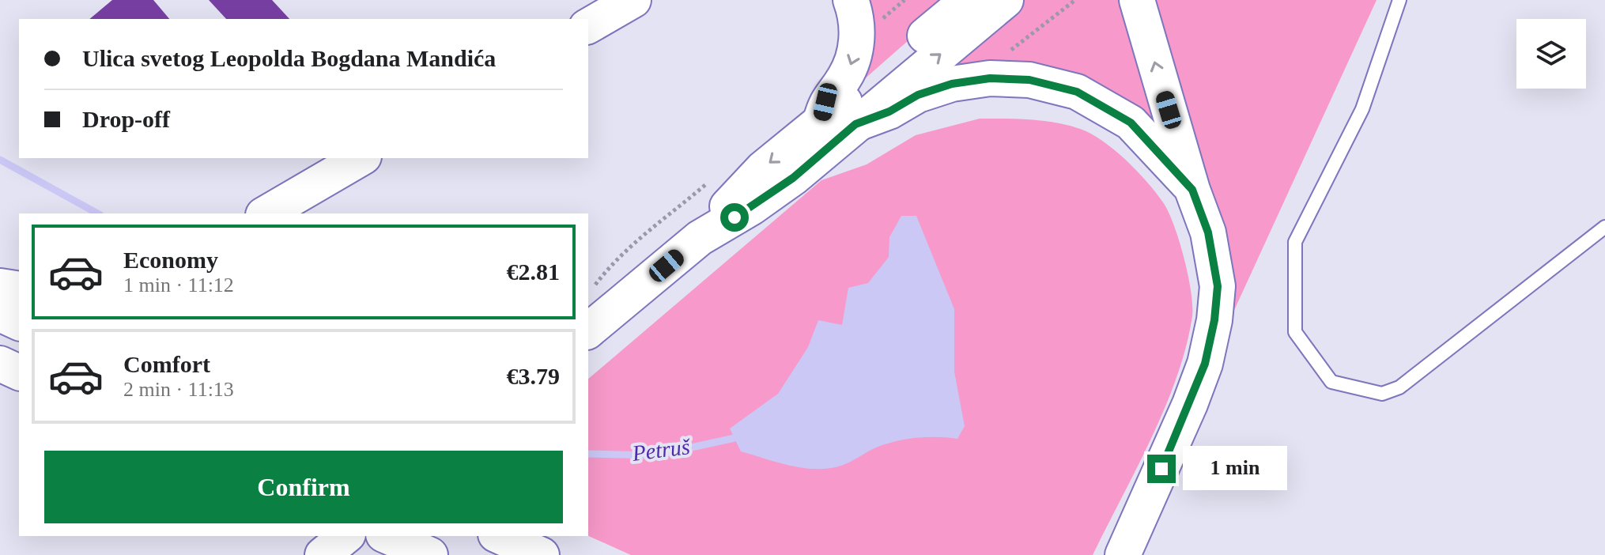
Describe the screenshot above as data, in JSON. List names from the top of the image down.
{
  "water": ["Petruš"],
  "page": {
    "banner": ["Ulica svetog Leopolda Bogdana Mandića", "Drop-off"],
    "list": [
      {
        "name": "Economy",
        "note": "1 min · 11:12",
        "value": "€2.81"
      },
      {
        "name": "Comfort",
        "note": "2 min · 11:13",
        "value": "€3.79"
      }
    ],
    "buttons": "Confirm",
    "bubble": "1 min"
  }
}
